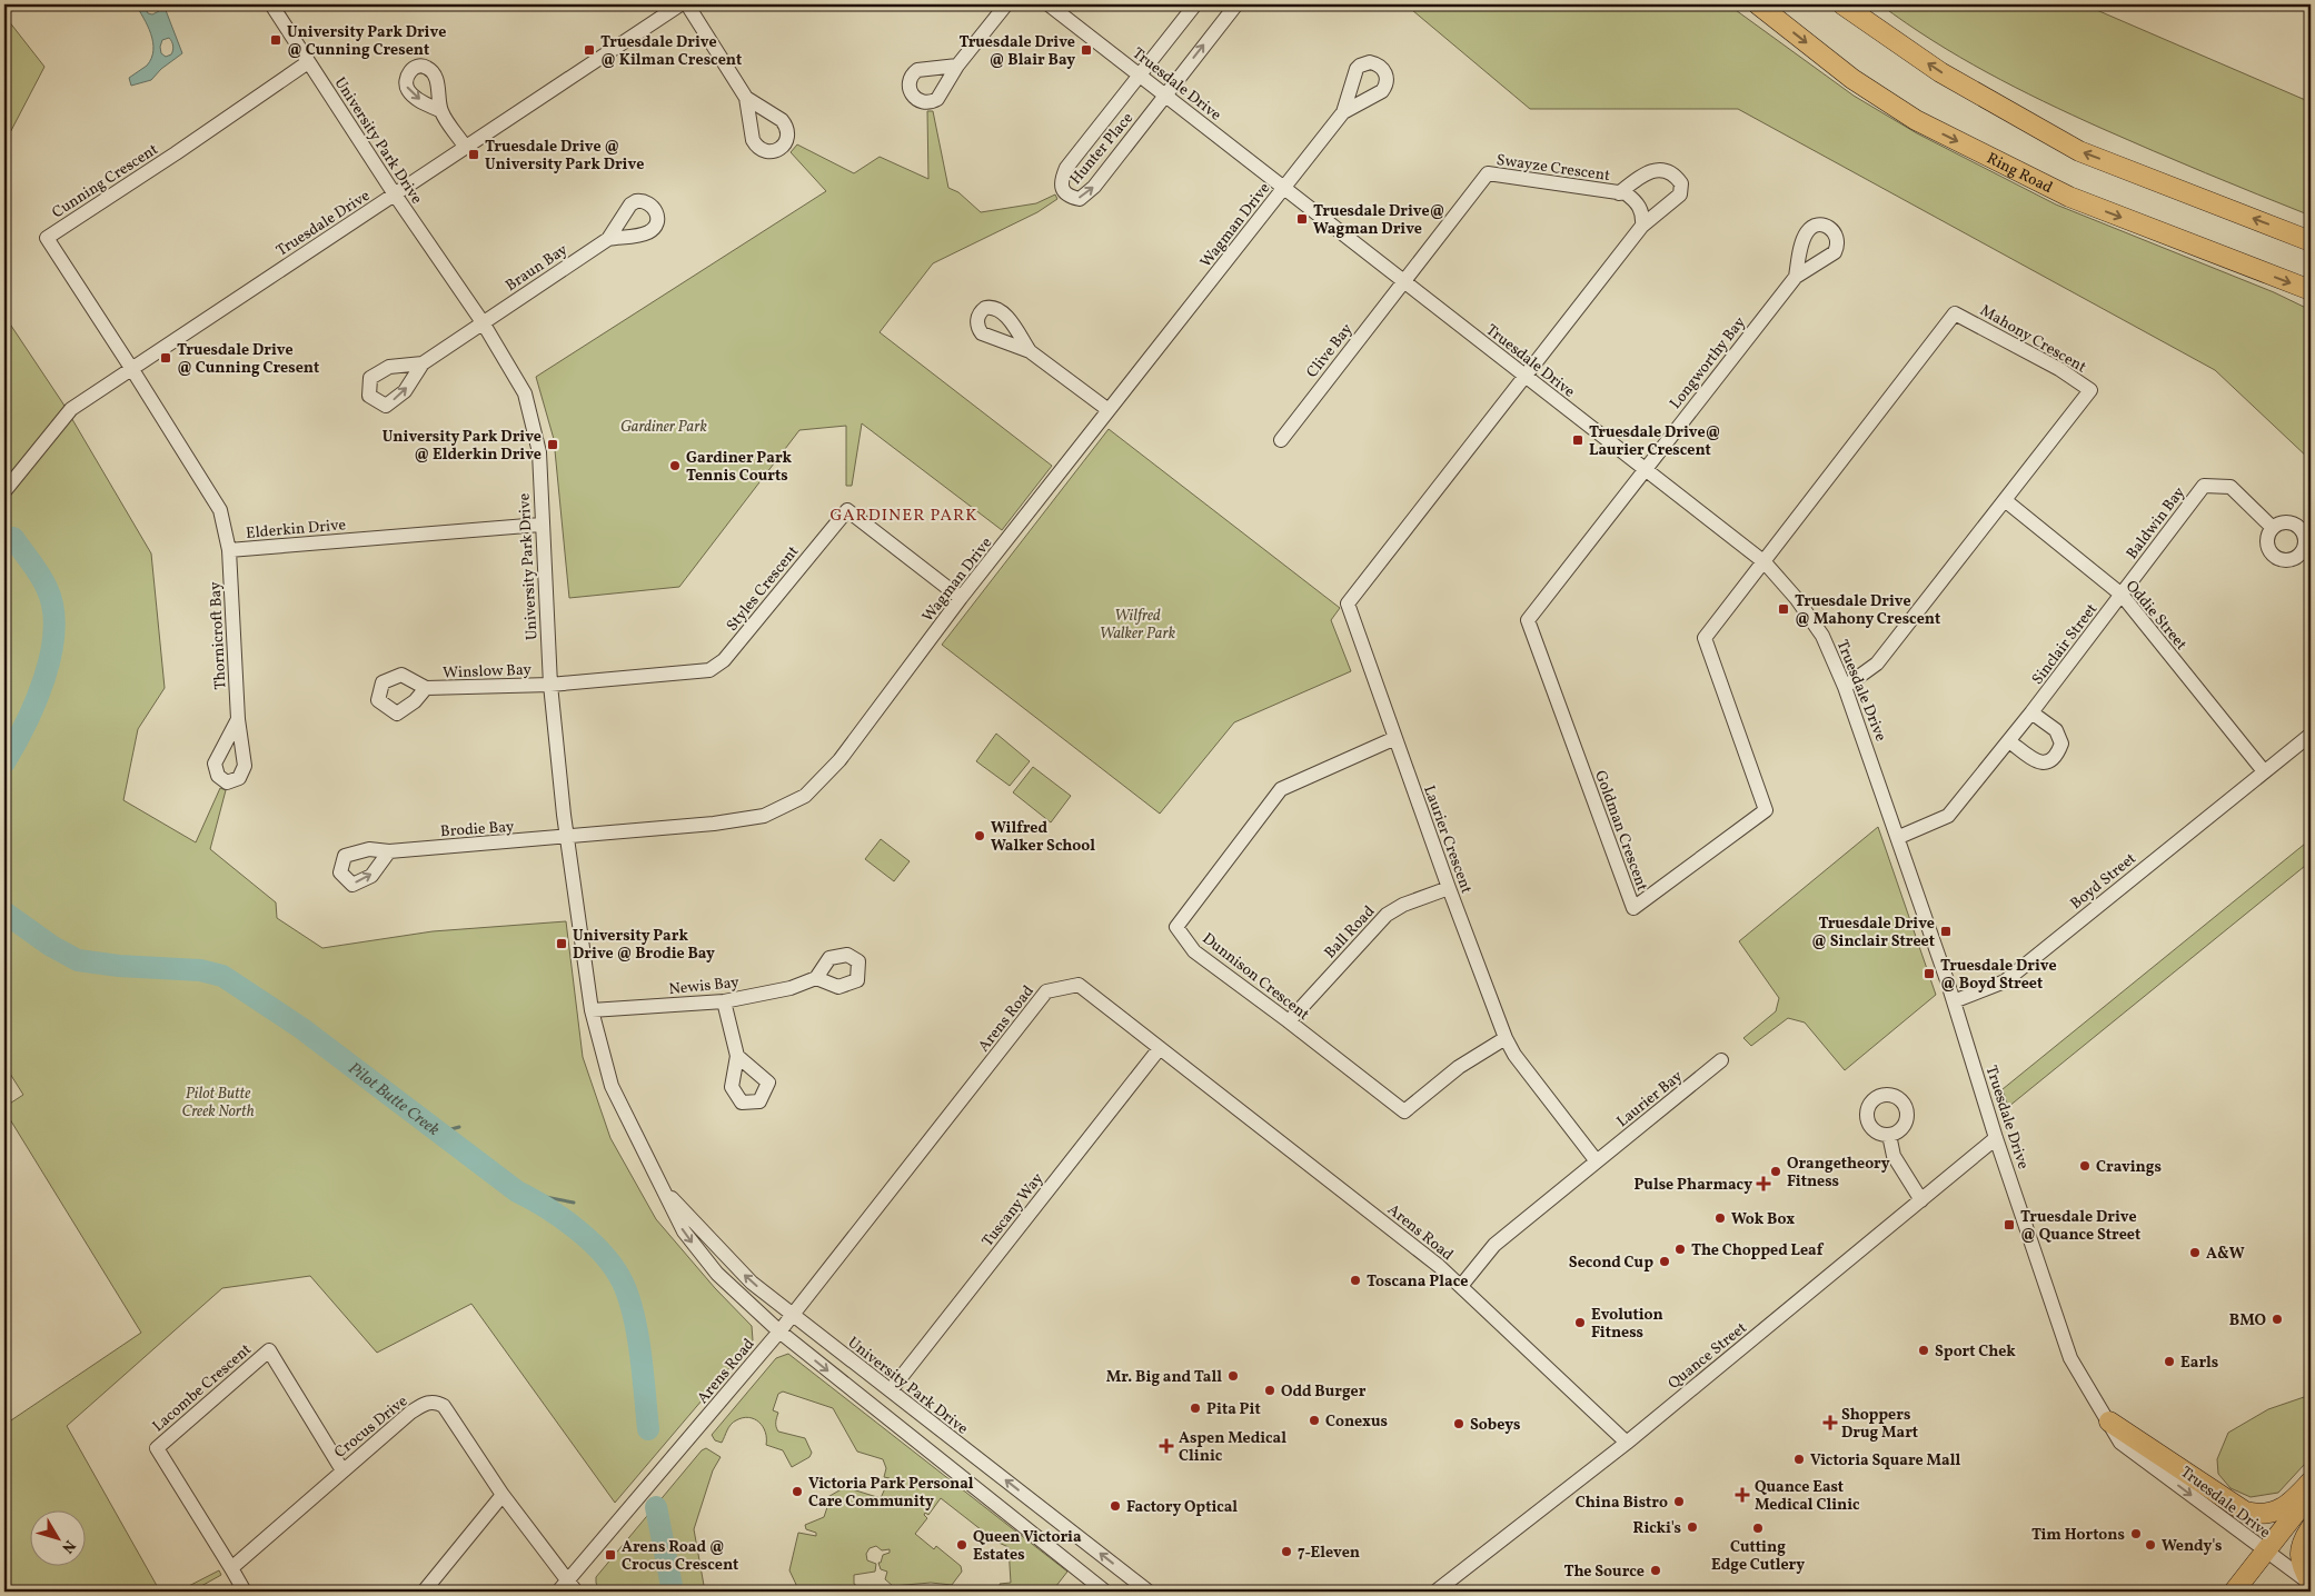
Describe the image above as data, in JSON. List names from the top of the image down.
{
  "streets": {
    "highway": ["Ring Road"],
    "street": [
      "Truesdale Drive",
      "University Park Drive",
      "Hunter Place",
      "Swayze Crescent",
      "Cunning Crescent",
      "Wagman Drive",
      "Braun Bay",
      "Mahony Crescent",
      "Clive Bay",
      "Longworthy Bay",
      "Baldwin Bay",
      "Elderkin Drive",
      "Styles Crescent",
      "Oddie Street",
      "Thornicroft Bay",
      "Sinclair Street",
      "Winslow Bay",
      "Brodie Bay",
      "Goldman Crescent",
      "Laurier Crescent",
      "Boyd Street",
      "Ball Road",
      "Dunnison Crescent",
      "Newis Bay",
      "Arens Road",
      "Laurier Bay",
      "Tuscany Way",
      "Quance Street",
      "Lacombe Crescent",
      "Crocus Drive"
    ]
  },
  "crossings": [
    ["Truesdale Drive", "University Park Drive"],
    ["Truesdale Drive", "Hunter Place"],
    ["Truesdale Drive", "Swayze Crescent"],
    ["Truesdale Drive", "Cunning Crescent"],
    ["Truesdale Drive", "Wagman Drive"],
    ["Truesdale Drive", "Mahony Crescent"],
    ["Truesdale Drive", "Clive Bay"],
    ["Truesdale Drive", "Longworthy Bay"],
    ["Truesdale Drive", "Elderkin Drive"],
    ["Truesdale Drive", "Sinclair Street"],
    ["Truesdale Drive", "Goldman Crescent"],
    ["Truesdale Drive", "Laurier Crescent"],
    ["Truesdale Drive", "Boyd Street"],
    ["Truesdale Drive", "Quance Street"],
    ["University Park Drive", "Cunning Crescent"],
    ["University Park Drive", "Wagman Drive"],
    ["University Park Drive", "Braun Bay"],
    ["University Park Drive", "Elderkin Drive"],
    ["University Park Drive", "Styles Crescent"],
    ["University Park Drive", "Winslow Bay"],
    ["University Park Drive", "Brodie Bay"],
    ["University Park Drive", "Newis Bay"],
    ["University Park Drive", "Arens Road"],
    ["University Park Drive", "Tuscany Way"],
    ["Swayze Crescent", "Clive Bay"],
    ["Swayze Crescent", "Laurier Crescent"],
    ["Cunning Crescent", "Elderkin Drive"],
    ["Wagman Drive", "Styles Crescent"],
    ["Wagman Drive", "Brodie Bay"],
    ["Mahony Crescent", "Oddie Street"],
    ["Mahony Crescent", "Goldman Crescent"],
    ["Longworthy Bay", "Goldman Crescent"],
    ["Baldwin Bay", "Oddie Street"],
    ["Baldwin Bay", "Sinclair Street"],
    ["Elderkin Drive", "Thornicroft Bay"],
    ["Styles Crescent", "Winslow Bay"],
    ["Oddie Street", "Sinclair Street"],
    ["Oddie Street", "Boyd Street"],
    ["Laurier Crescent", "Ball Road"],
    ["Laurier Crescent", "Dunnison Crescent"],
    ["Laurier Crescent", "Laurier Bay"],
    ["Ball Road", "Dunnison Crescent"],
    ["Arens Road", "Tuscany Way"],
    ["Arens Road", "Quance Street"],
    ["Arens Road", "Crocus Drive"],
    ["Lacombe Crescent", "Crocus Drive"]
  ],
  "districts": ["GARDINER PARK"],
  "water": ["Pilot Butte Creek"],
  "parks": ["Gardiner Park", "Wilfred Walker Park", "Pilot Butte Creek North"],
  "places": {
    "transit": [
      "University Park Drive @ Cunning Cresent",
      "Truesdale Drive @ Kilman Crescent",
      "Truesdale Drive @ Blair Bay",
      "Truesdale Drive @ University Park Drive",
      "Truesdale Drive@ Wagman Drive",
      "Truesdale Drive @ Cunning Cresent",
      "Truesdale Drive@ Laurier Crescent",
      "University Park Drive @ Elderkin Drive",
      "Truesdale Drive @ Mahony Crescent",
      "Truesdale Drive @ Sinclair Street",
      "University Park Drive @ Brodie Bay",
      "Truesdale Drive @ Boyd Street",
      "Truesdale Drive @ Quance Street",
      "Arens Road @ Crocus Crescent"
    ],
    "other": [
      "Gardiner Park Tennis Courts",
      "Wilfred Walker School",
      "Cravings",
      "Orangetheory Fitness",
      "Wok Box",
      "The Chopped Leaf",
      "A&W",
      "Second Cup",
      "Toscana Place",
      "BMO",
      "Evolution Fitness",
      "Sport Chek",
      "Earls",
      "Mr. Big and Tall",
      "Odd Burger",
      "Pita Pit",
      "Conexus",
      "Sobeys",
      "Victoria Square Mall",
      "Victoria Park Personal Care Community",
      "China Bistro",
      "Factory Optical",
      "Ricki's",
      "Cutting Edge Cutlery",
      "Tim Hortons",
      "Queen Victoria Estates",
      "Wendy's",
      "7-Eleven",
      "The Source"
    ],
    "health": [
      "Pulse Pharmacy",
      "Shoppers Drug Mart",
      "Aspen Medical Clinic",
      "Quance East Medical Clinic"
    ]
  },
  "north": "bottom right"
}
